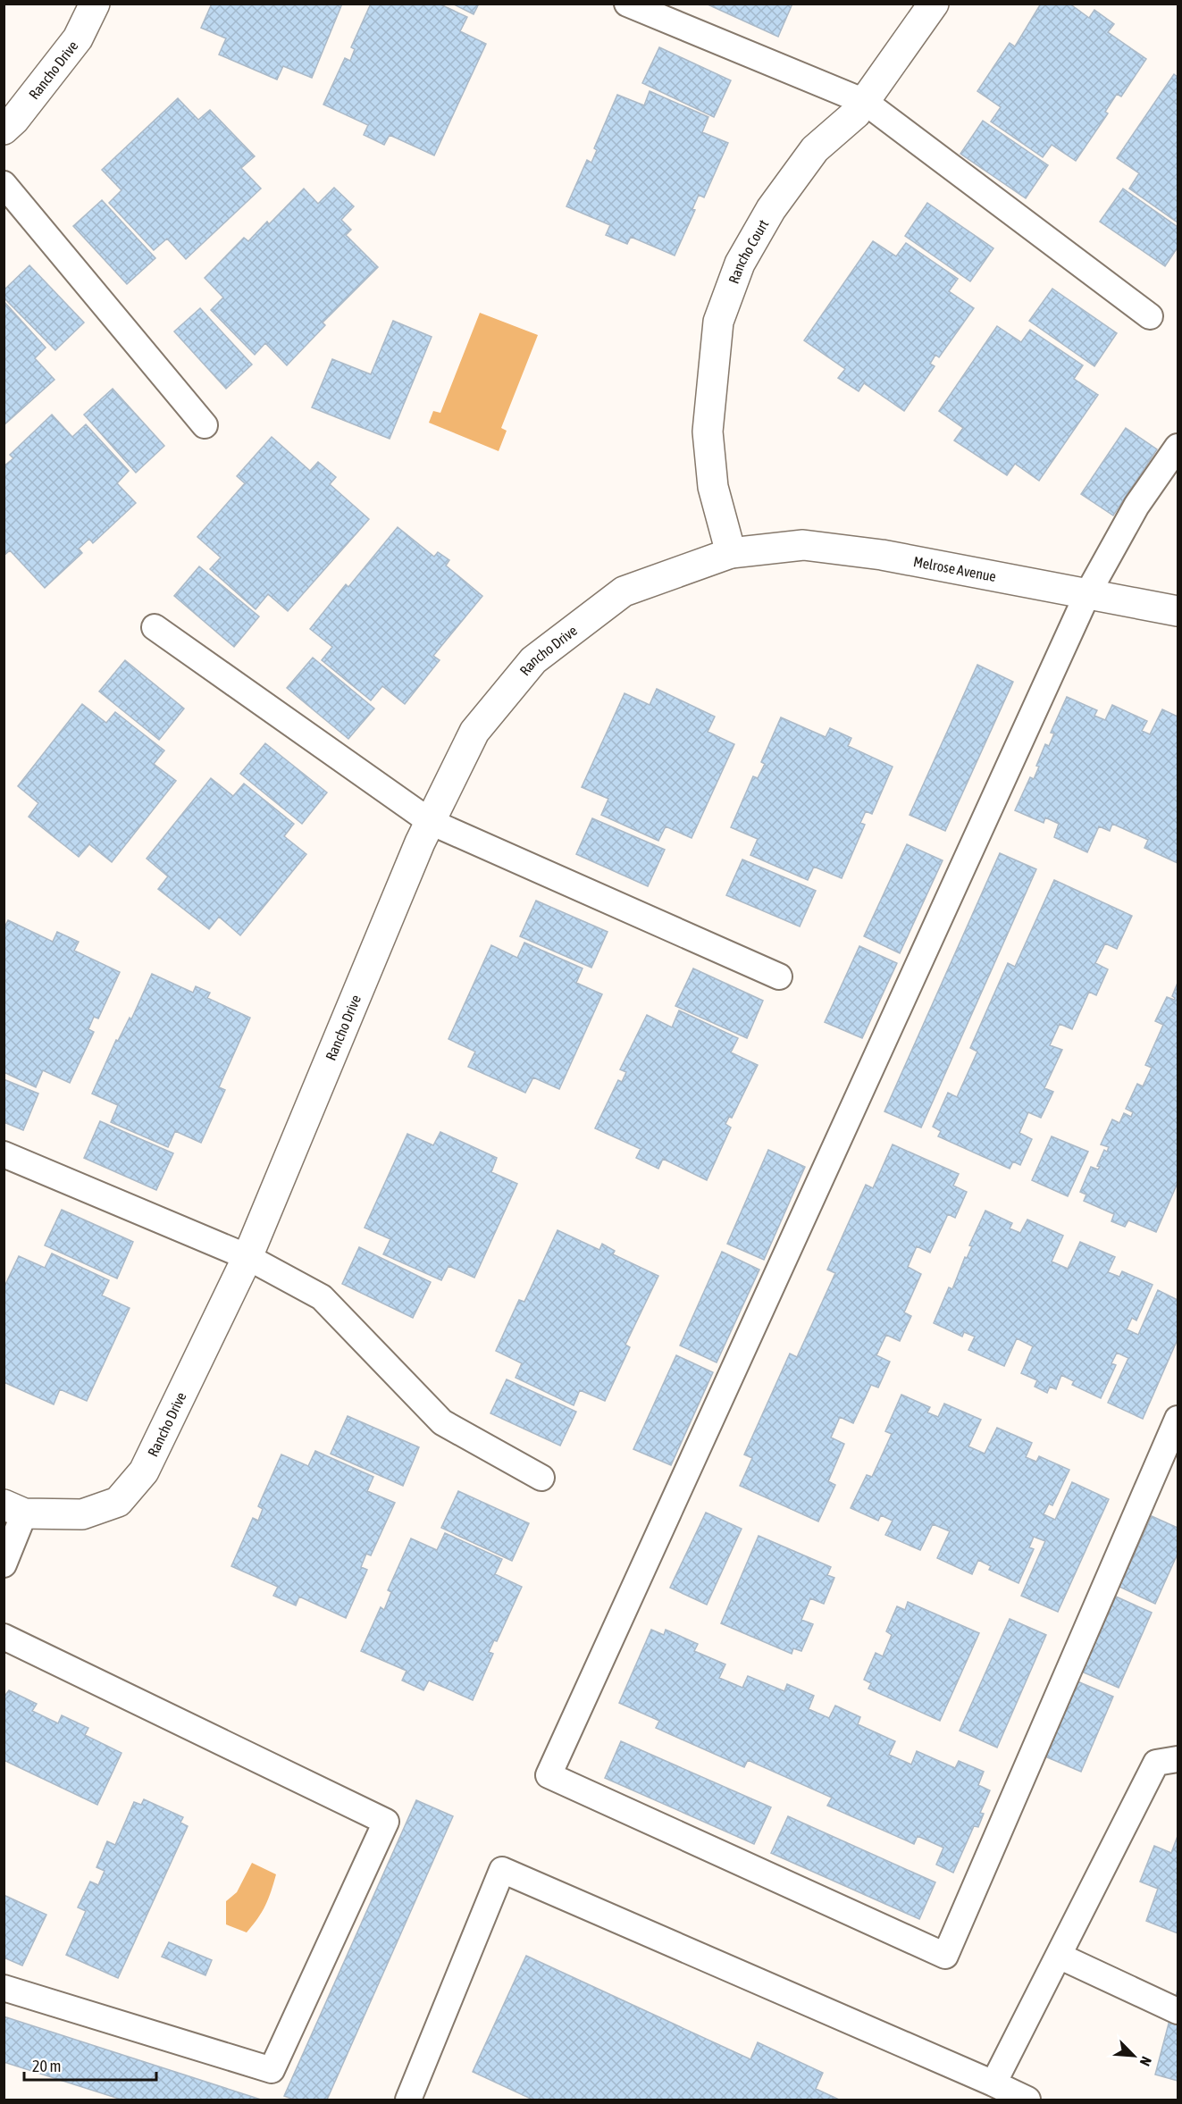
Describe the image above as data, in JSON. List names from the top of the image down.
{
  "streets": {
    "street": ["Rancho Drive", "Rancho Court", "Melrose Avenue"]
  },
  "crossings": [
    ["Rancho Drive", "Rancho Court"],
    ["Rancho Drive", "Melrose Avenue"],
    ["Rancho Court", "Melrose Avenue"]
  ],
  "scale_bar": "20 m",
  "north": "bottom right"
}
